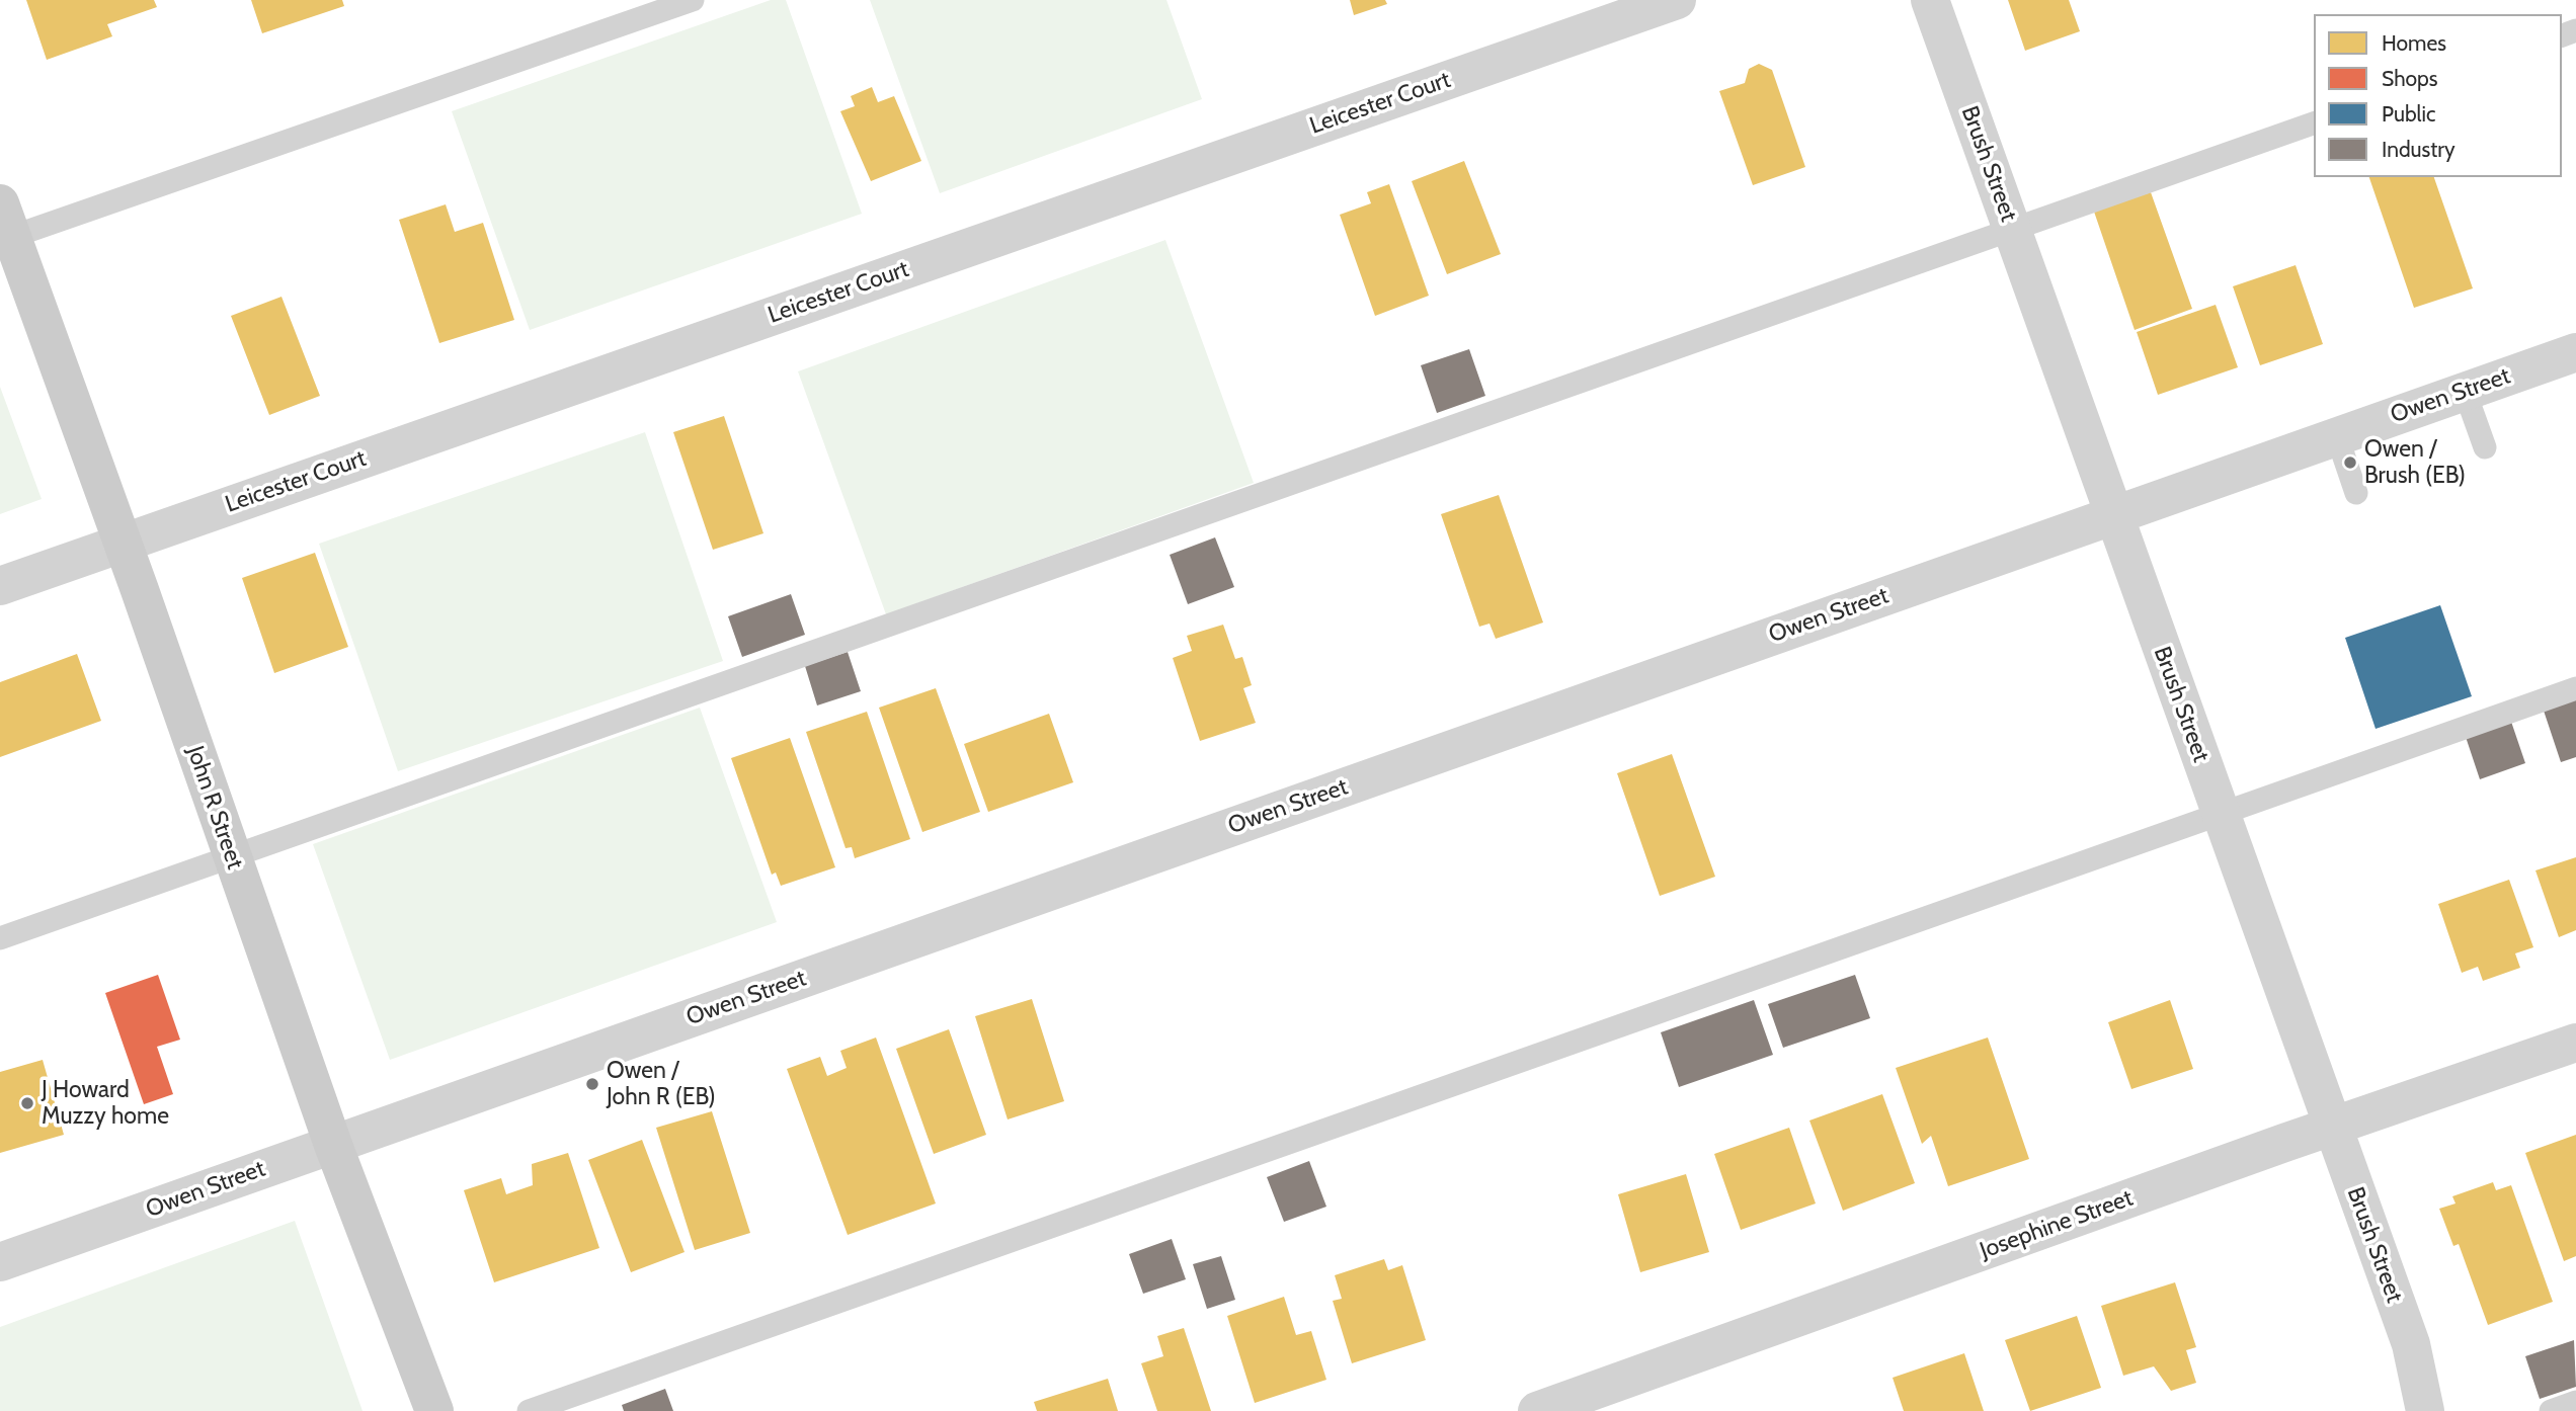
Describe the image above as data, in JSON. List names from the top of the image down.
{
  "streets": {
    "street": [
      "Leicester Court",
      "Brush Street",
      "Owen Street",
      "John R Street",
      "Josephine Street"
    ]
  },
  "crossings": [
    ["Leicester Court", "John R Street"],
    ["Brush Street", "Owen Street"],
    ["Brush Street", "Josephine Street"],
    ["Owen Street", "John R Street"]
  ],
  "places": ["Owen / Brush (EB)", "Owen / John R (EB)", "J Howard Muzzy home"],
  "legend": [
    "Homes",
    "Shops",
    "Public",
    "Industry"
  ]
}
